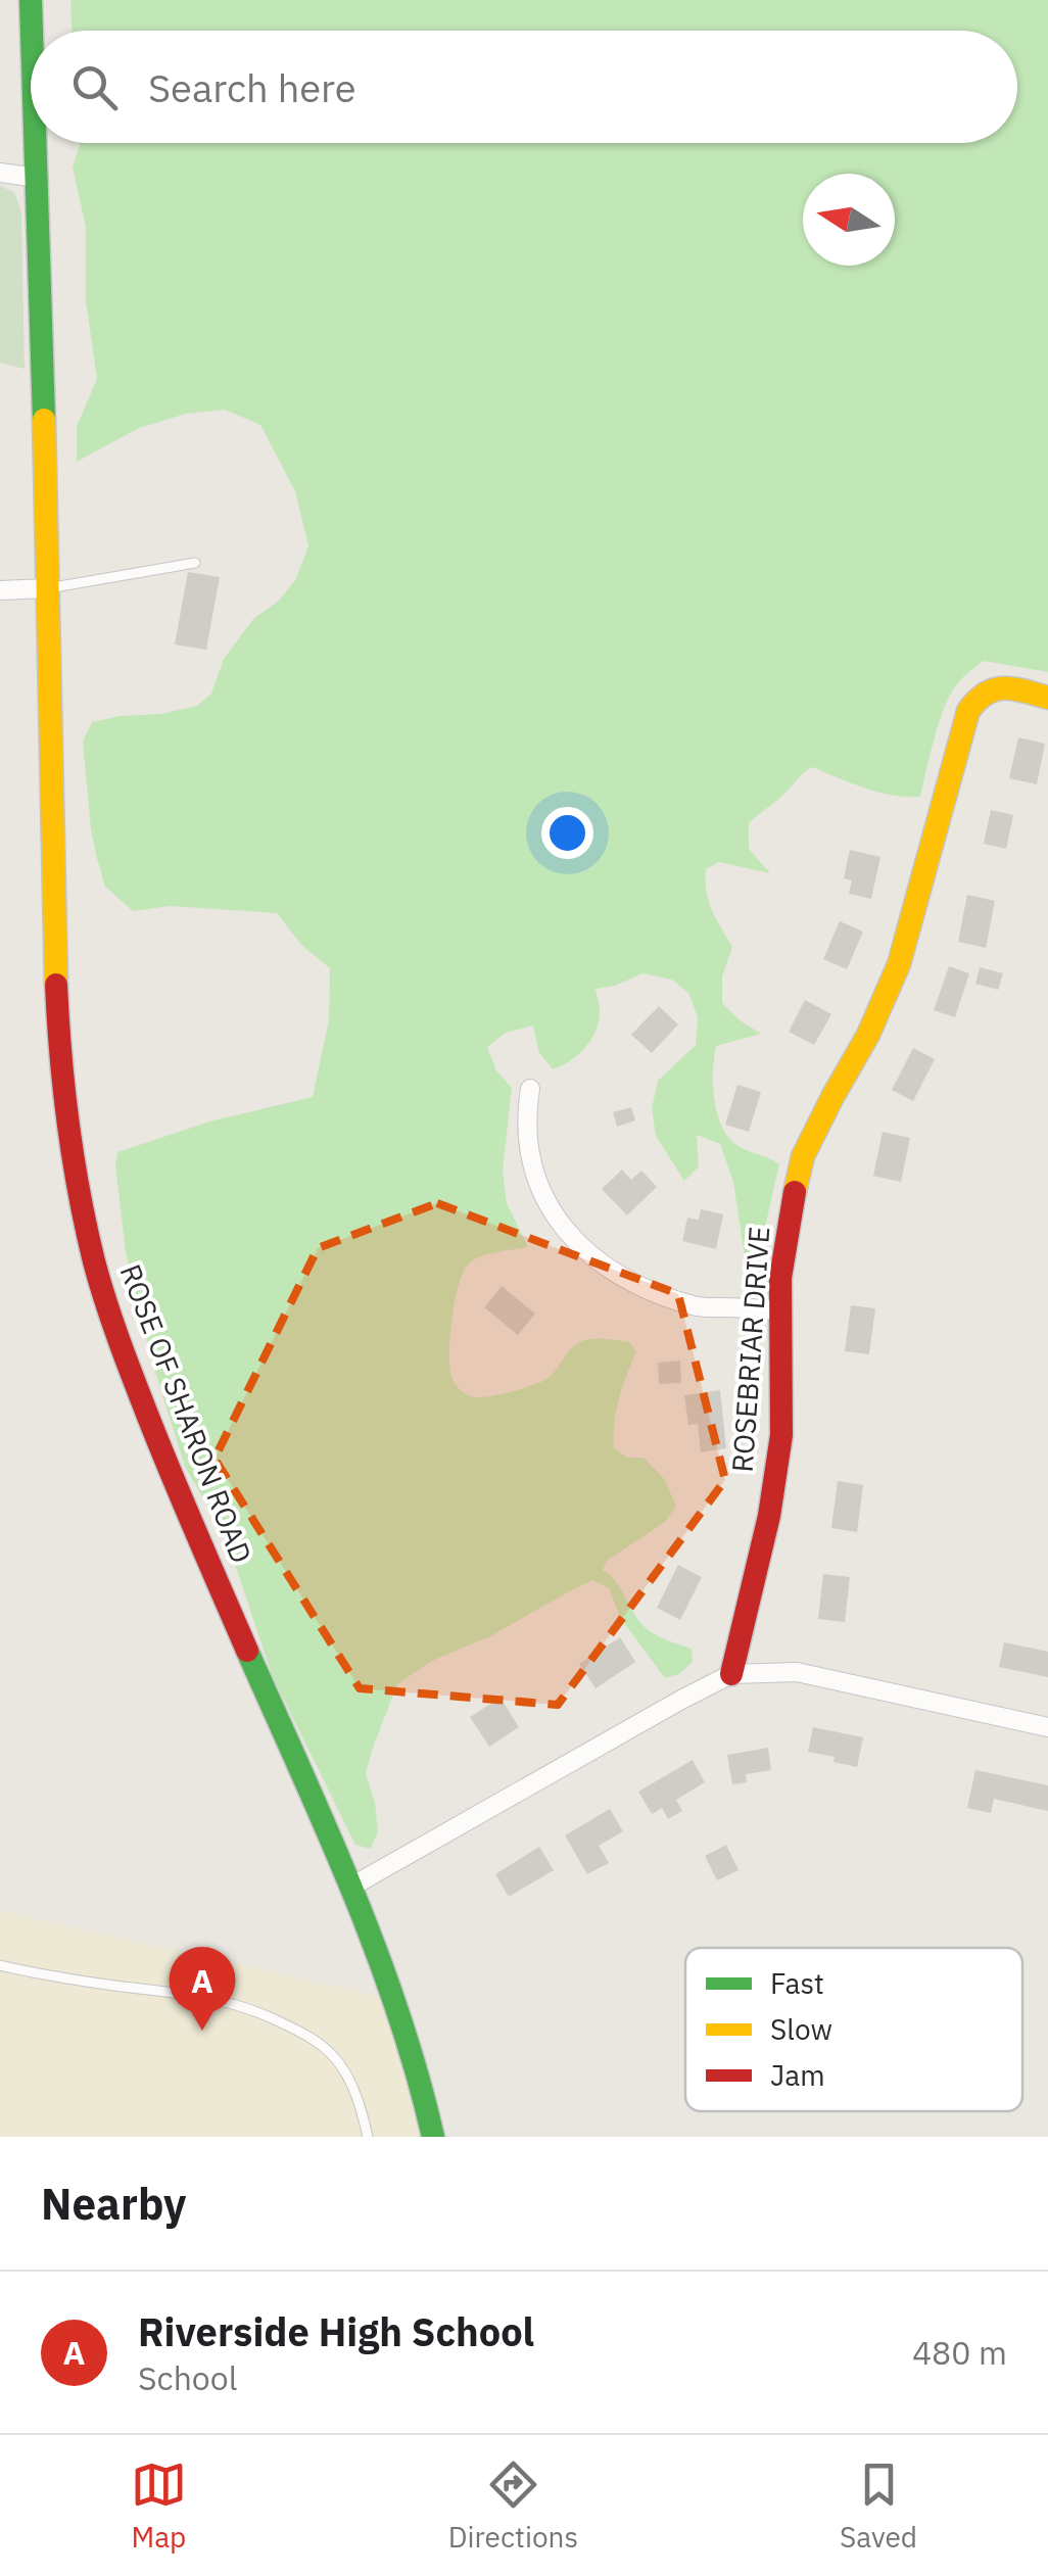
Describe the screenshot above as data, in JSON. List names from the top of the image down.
{
  "streets": {
    "street": ["ROSEBRIAR DRIVE", "ROSE OF SHARON ROAD"]
  },
  "legend": ["Fast", "Slow", "Jam"],
  "north": "left",
  "page": {
    "search": "Search here",
    "pins": "A",
    "heading": "Nearby",
    "list": [
      {
        "mark": "A",
        "name": "Riverside High School",
        "note": "School",
        "value": "480 m"
      }
    ],
    "nav": ["Map", "Directions", "Saved"]
  }
}
